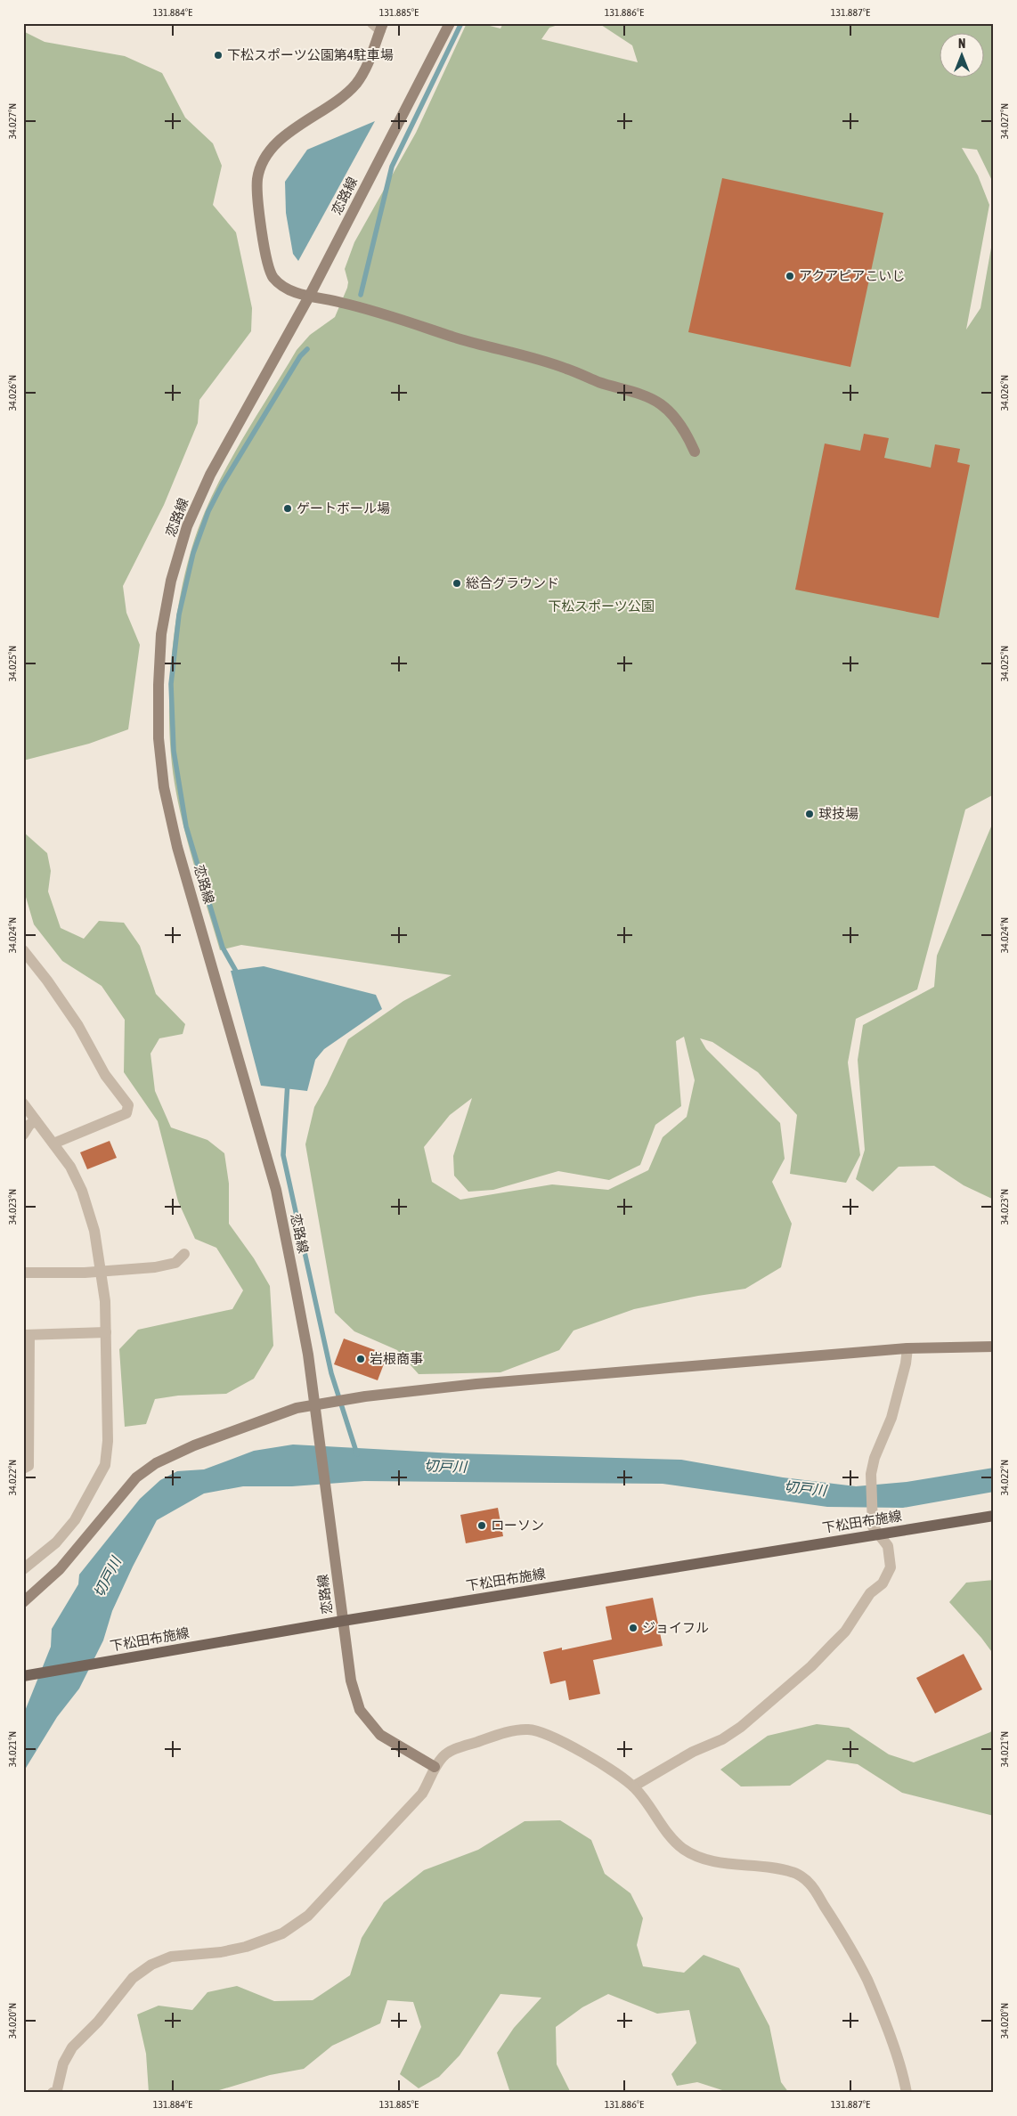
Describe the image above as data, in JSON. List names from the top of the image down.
{
  "streets": {
    "main road": ["下松田布施線"],
    "street": ["恋路線"]
  },
  "crossings": [
    ["恋路線", "下松田布施線"]
  ],
  "water": ["切戸川"],
  "parks": ["下松スポーツ公園"],
  "places": [
    "下松スポーツ公園第4駐車場",
    "アクアピアこいじ",
    "ゲートボール場",
    "総合グラウンド",
    "球技場",
    "岩根商事",
    "ローソン",
    "ジョイフル"
  ],
  "north": "top",
  "coordinates": [
    "131.884°E",
    "131.885°E",
    "131.886°E",
    "131.887°E",
    "34.027°N",
    "34.026°N",
    "34.025°N",
    "34.024°N",
    "34.023°N",
    "34.022°N",
    "34.021°N",
    "34.020°N"
  ]
}
